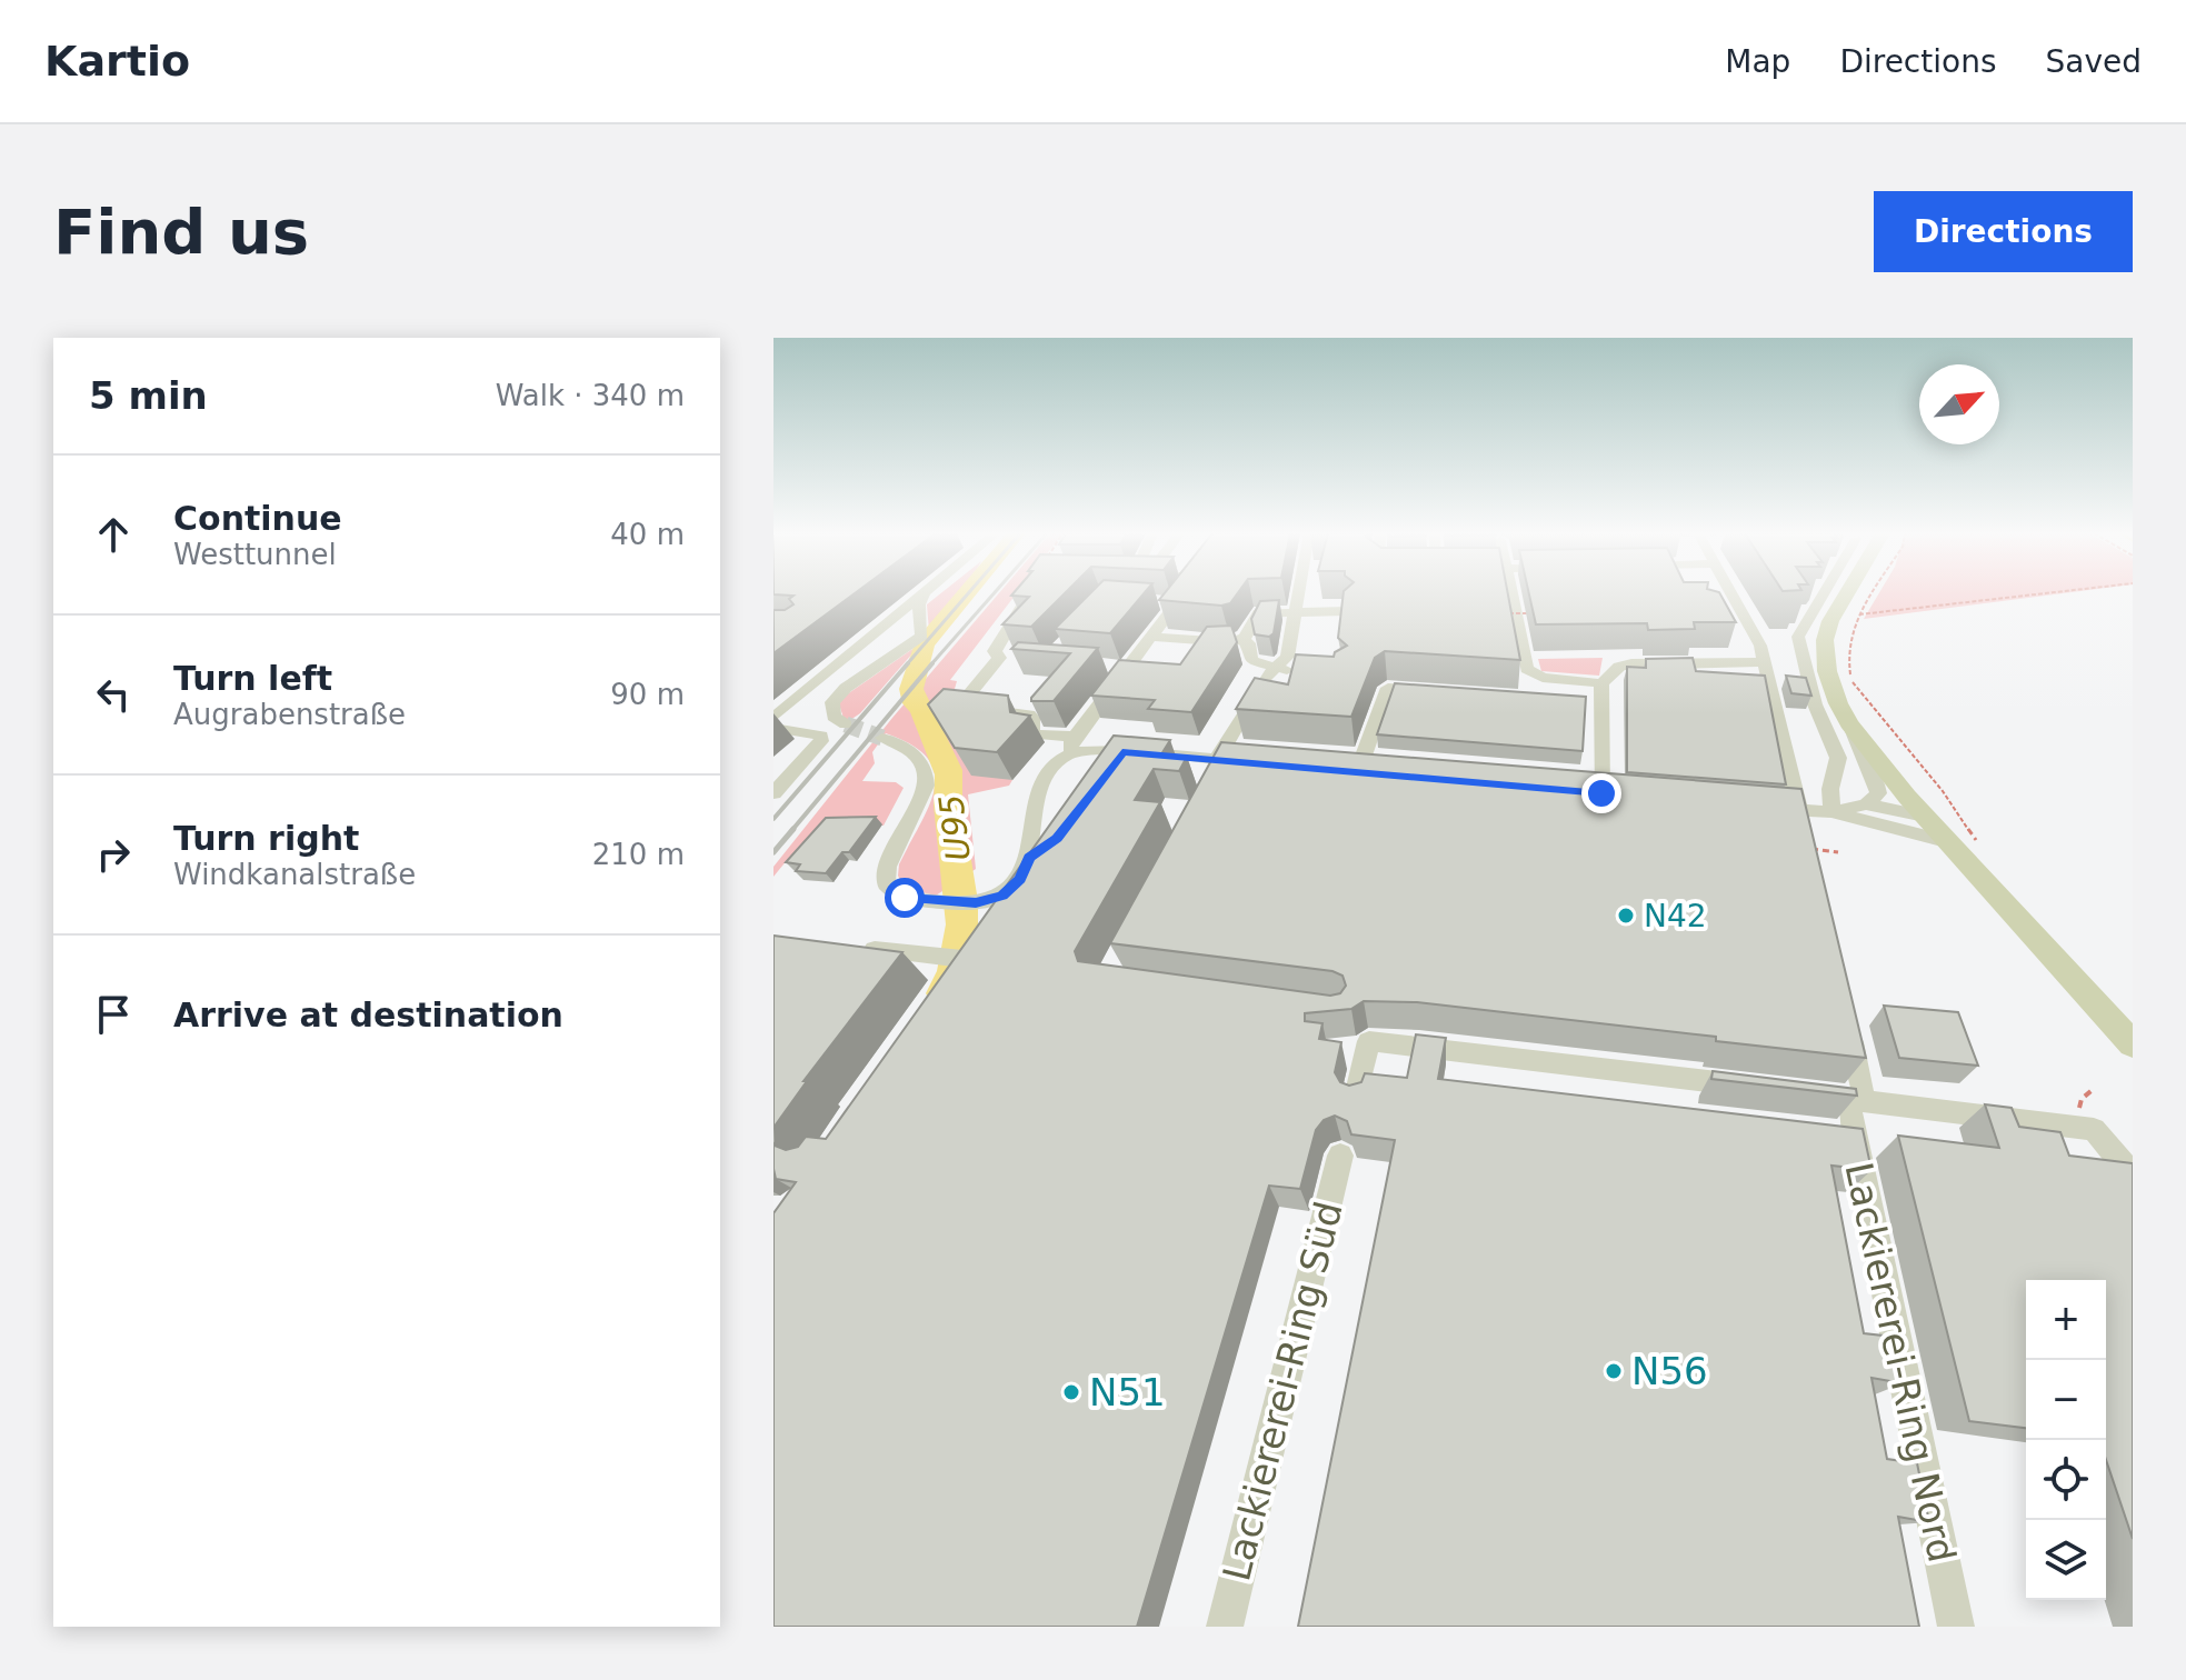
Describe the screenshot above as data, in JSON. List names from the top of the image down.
{
  "streets": {
    "lane": ["Lackiererei-Ring Nord", "Lackiererei-Ring Süd"]
  },
  "water": ["U95"],
  "places": ["N42", "N56", "N51"],
  "north": "top right",
  "page": {
    "header": "Kartio",
    "nav": ["Map", "Directions", "Saved"],
    "buttons": "Directions",
    "title": "Find us",
    "heading": ["5 min", "Walk · 340 m"],
    "list": [
      ["Continue", "Westtunnel", "40 m"],
      ["Turn left", "Augrabenstraße", "90 m"],
      ["Turn right", "Windkanalstraße", "210 m"],
      "Arrive at destination"
    ],
    "map_buttons": ["+", "−"]
  }
}
